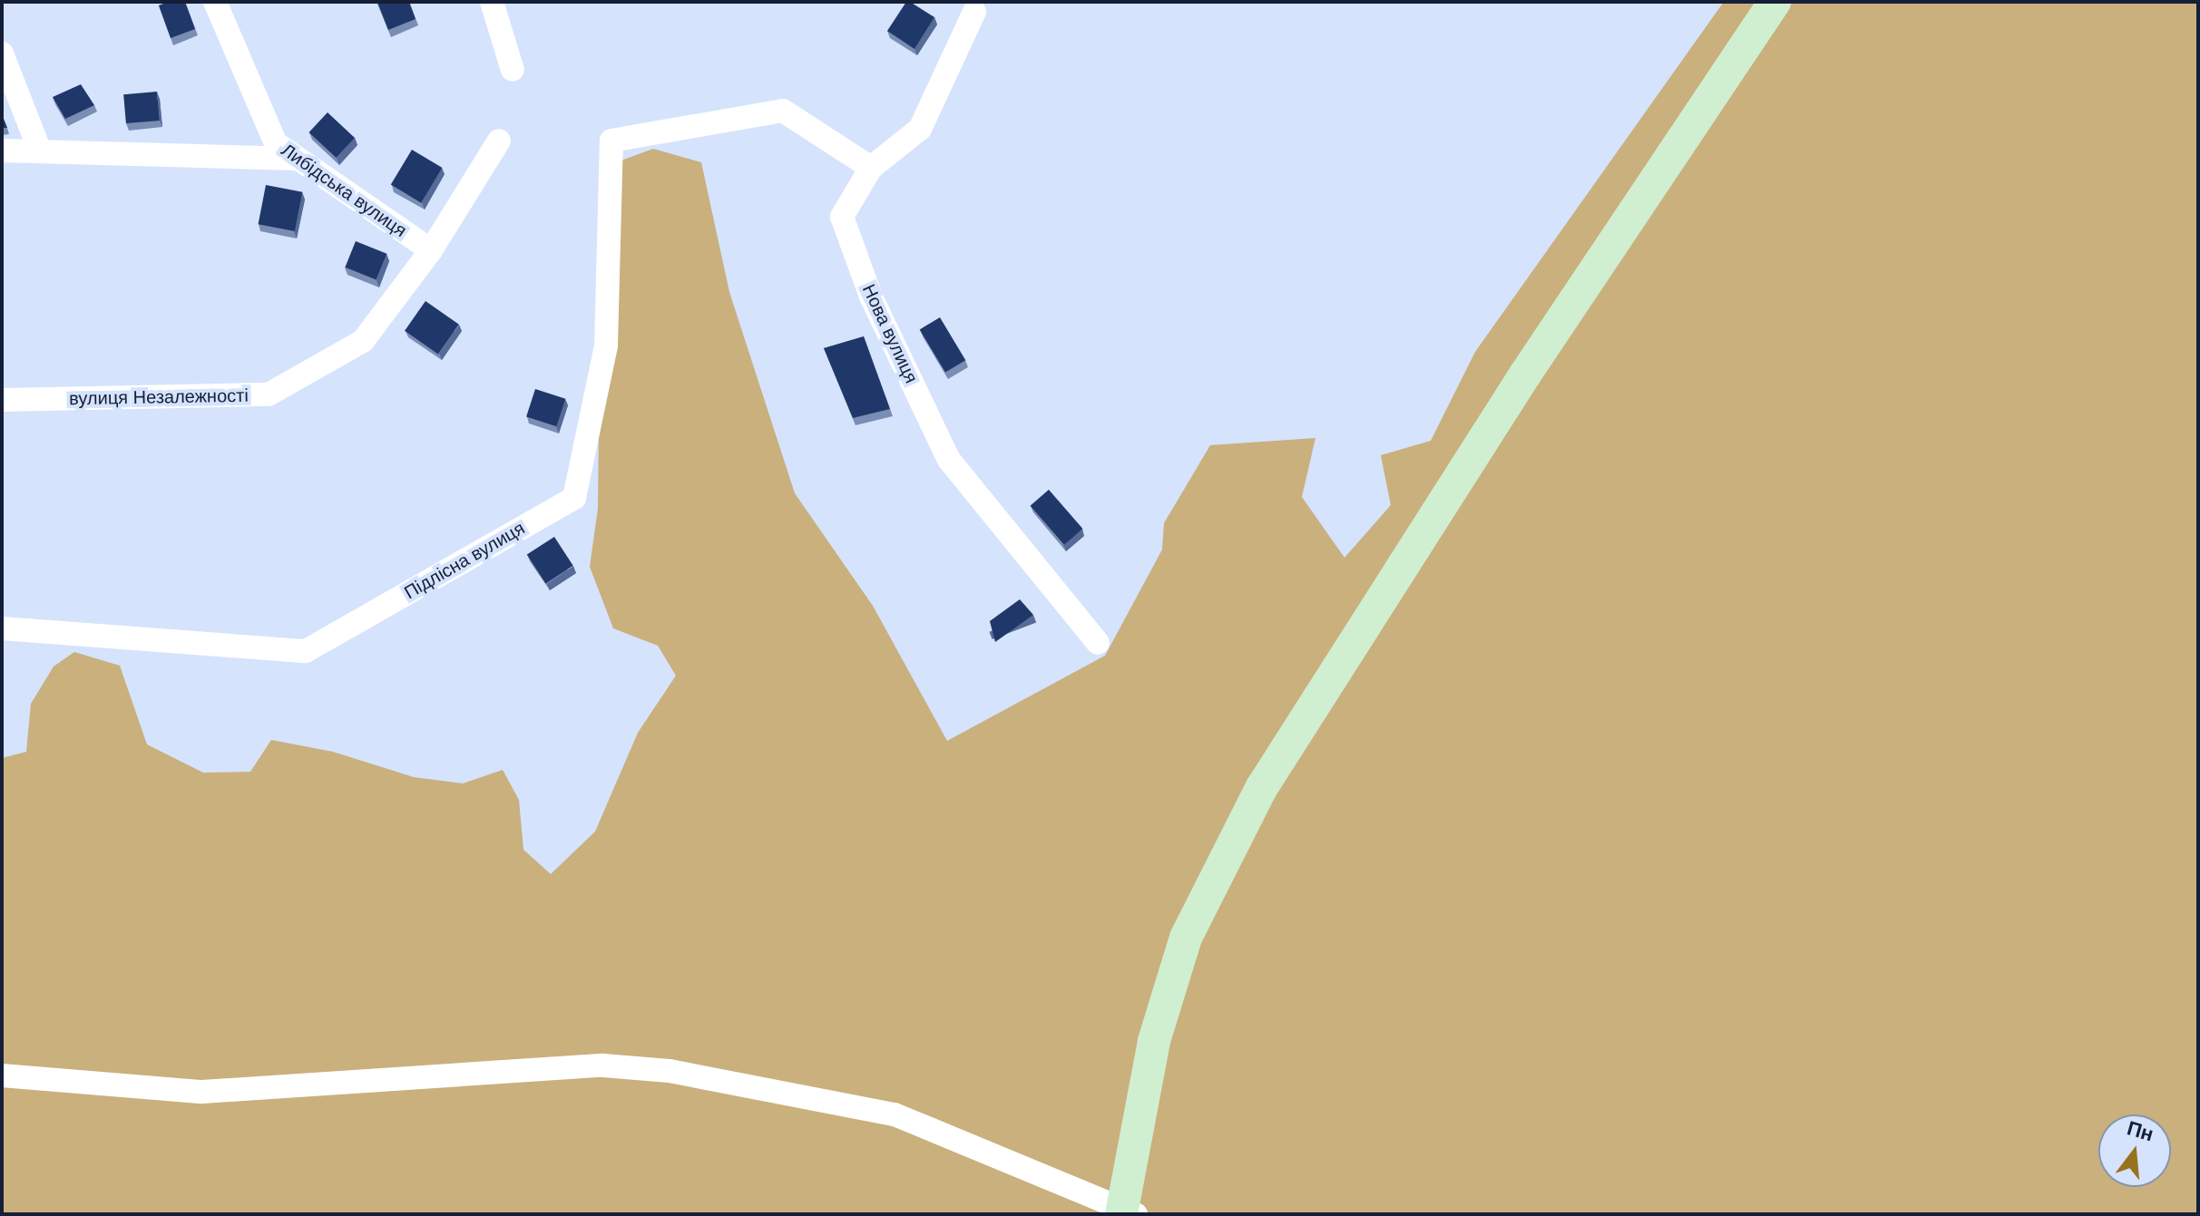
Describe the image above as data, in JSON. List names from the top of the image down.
{
  "streets": {
    "street": [
      "Либідська вулиця",
      "Нова вулиця",
      "вулиця Незалежності",
      "Підлісна вулиця"
    ]
  },
  "crossings": [
    ["Либідська вулиця", "вулиця Незалежності"],
    ["Нова вулиця", "Підлісна вулиця"]
  ],
  "north": "top"
}
